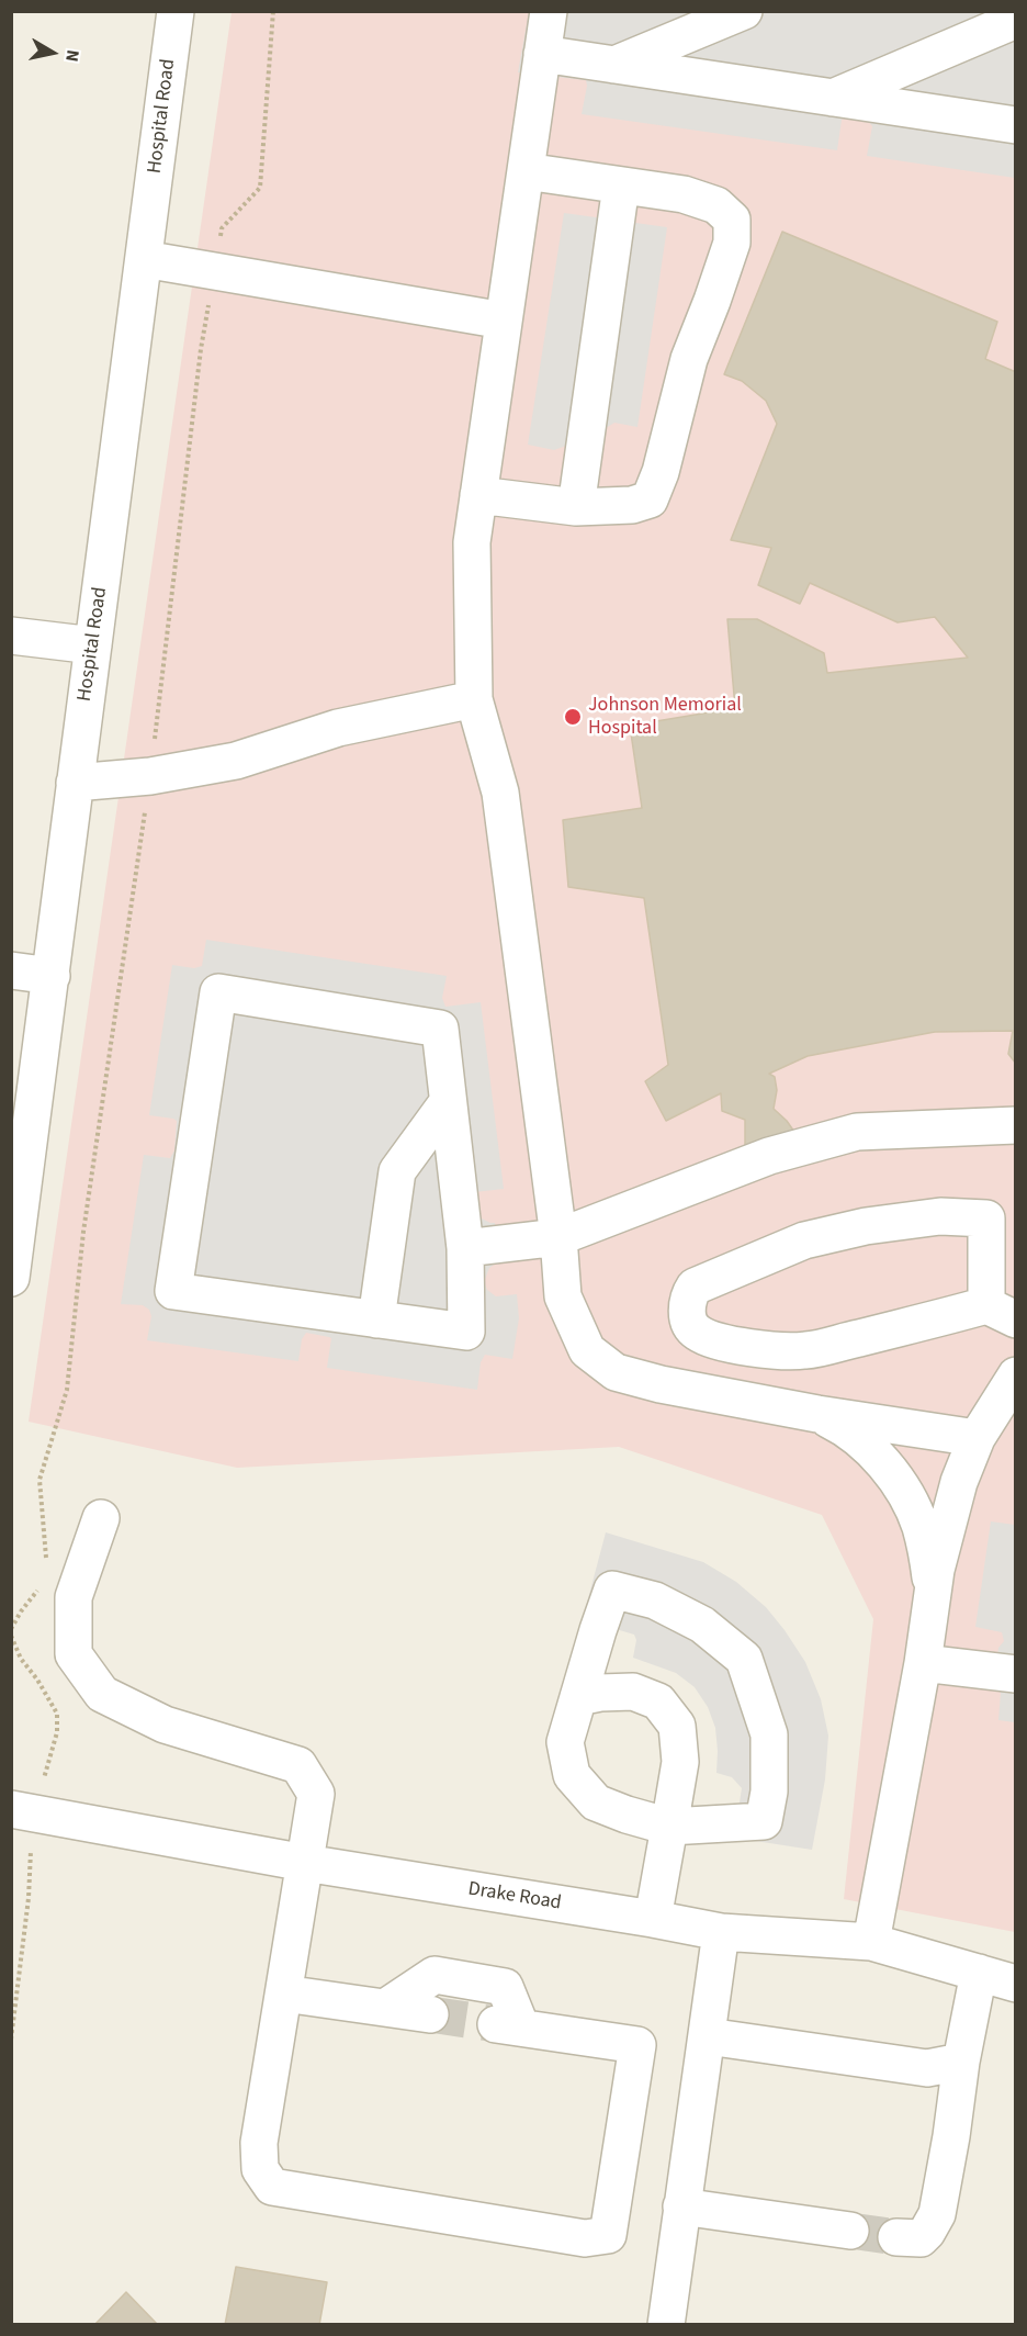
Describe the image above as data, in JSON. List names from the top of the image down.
{
  "streets": {
    "street": ["Hospital Road", "Drake Road"]
  },
  "places": ["Johnson Memorial Hospital"],
  "north": "right"
}
